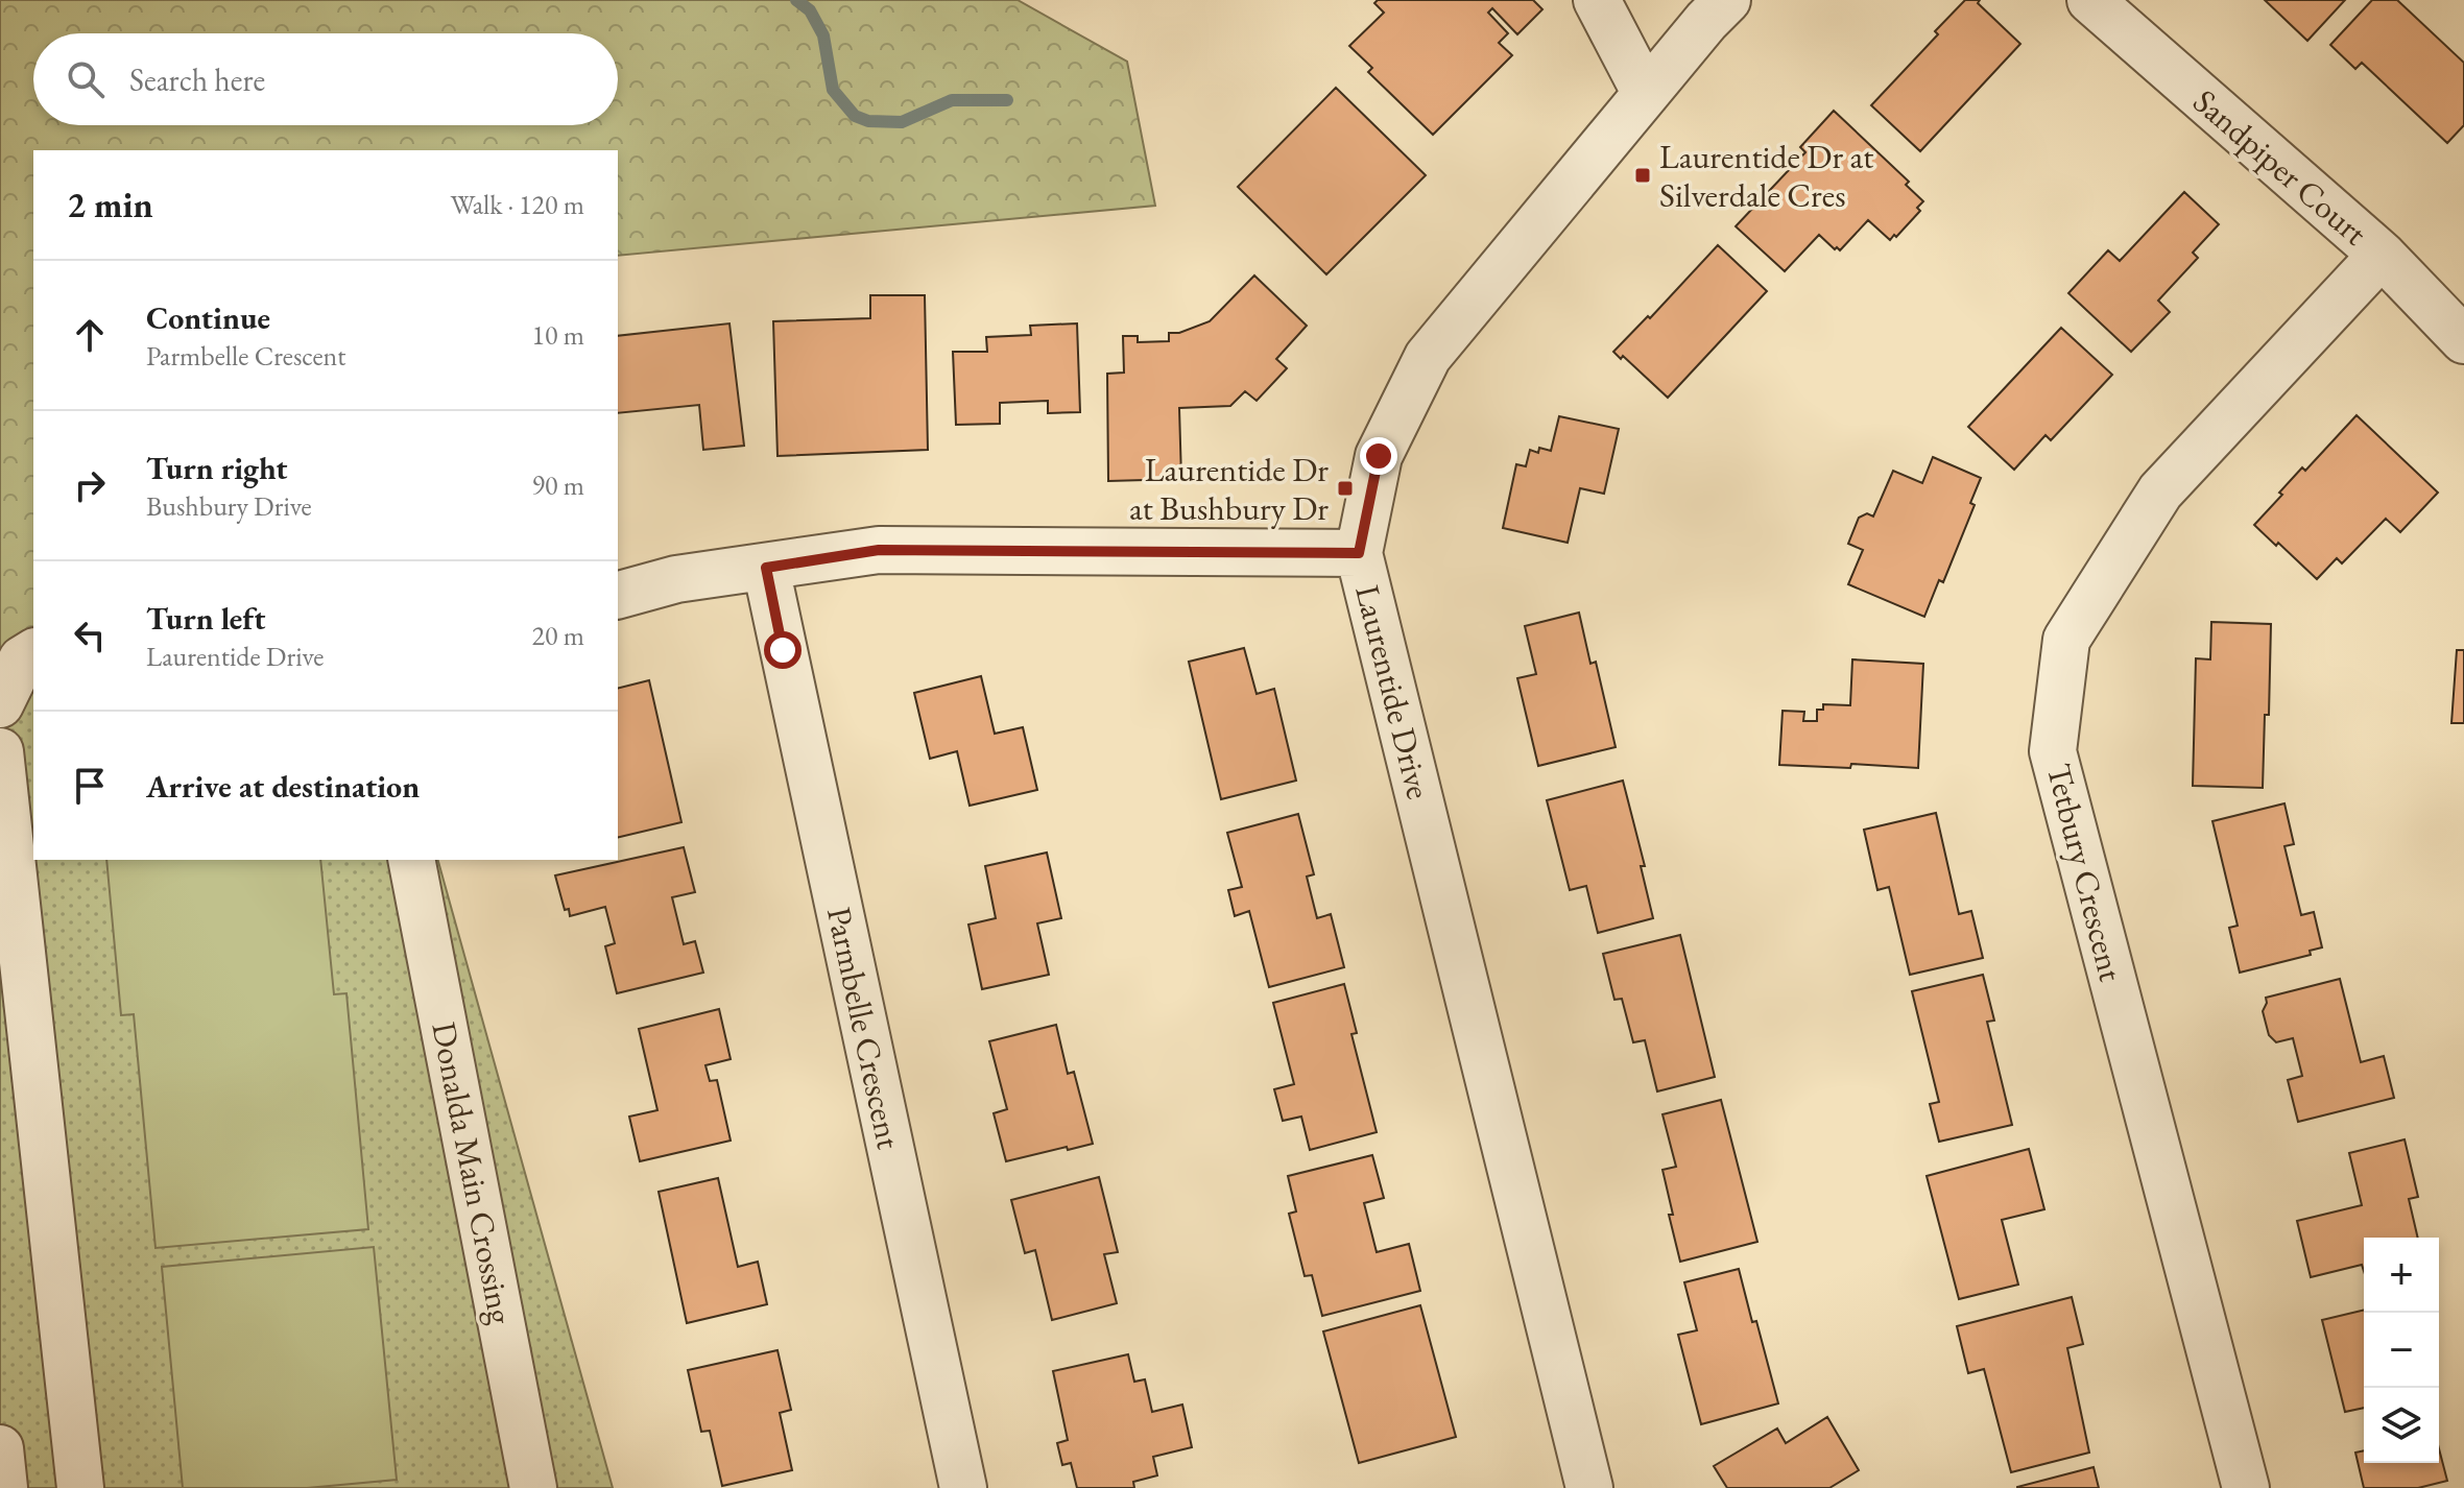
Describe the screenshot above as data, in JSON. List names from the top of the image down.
{
  "streets": {
    "street": [
      "Sandpiper Court",
      "Laurentide Drive",
      "Tetbury Crescent",
      "Parmbelle Crescent",
      "Donalda Main Crossing"
    ]
  },
  "crossings": [
    ["Sandpiper Court", "Tetbury Crescent"]
  ],
  "places": {
    "transit": ["Laurentide Dr at Silverdale Cres", "Laurentide Dr at Bushbury Dr"]
  },
  "page": {
    "search": "Search here",
    "heading": ["2 min", "Walk · 120 m"],
    "list": [
      ["Continue", "Parmbelle Crescent", "10 m"],
      ["Turn right", "Bushbury Drive", "90 m"],
      ["Turn left", "Laurentide Drive", "20 m"],
      "Arrive at destination"
    ],
    "map_buttons": ["+", "−"]
  }
}
